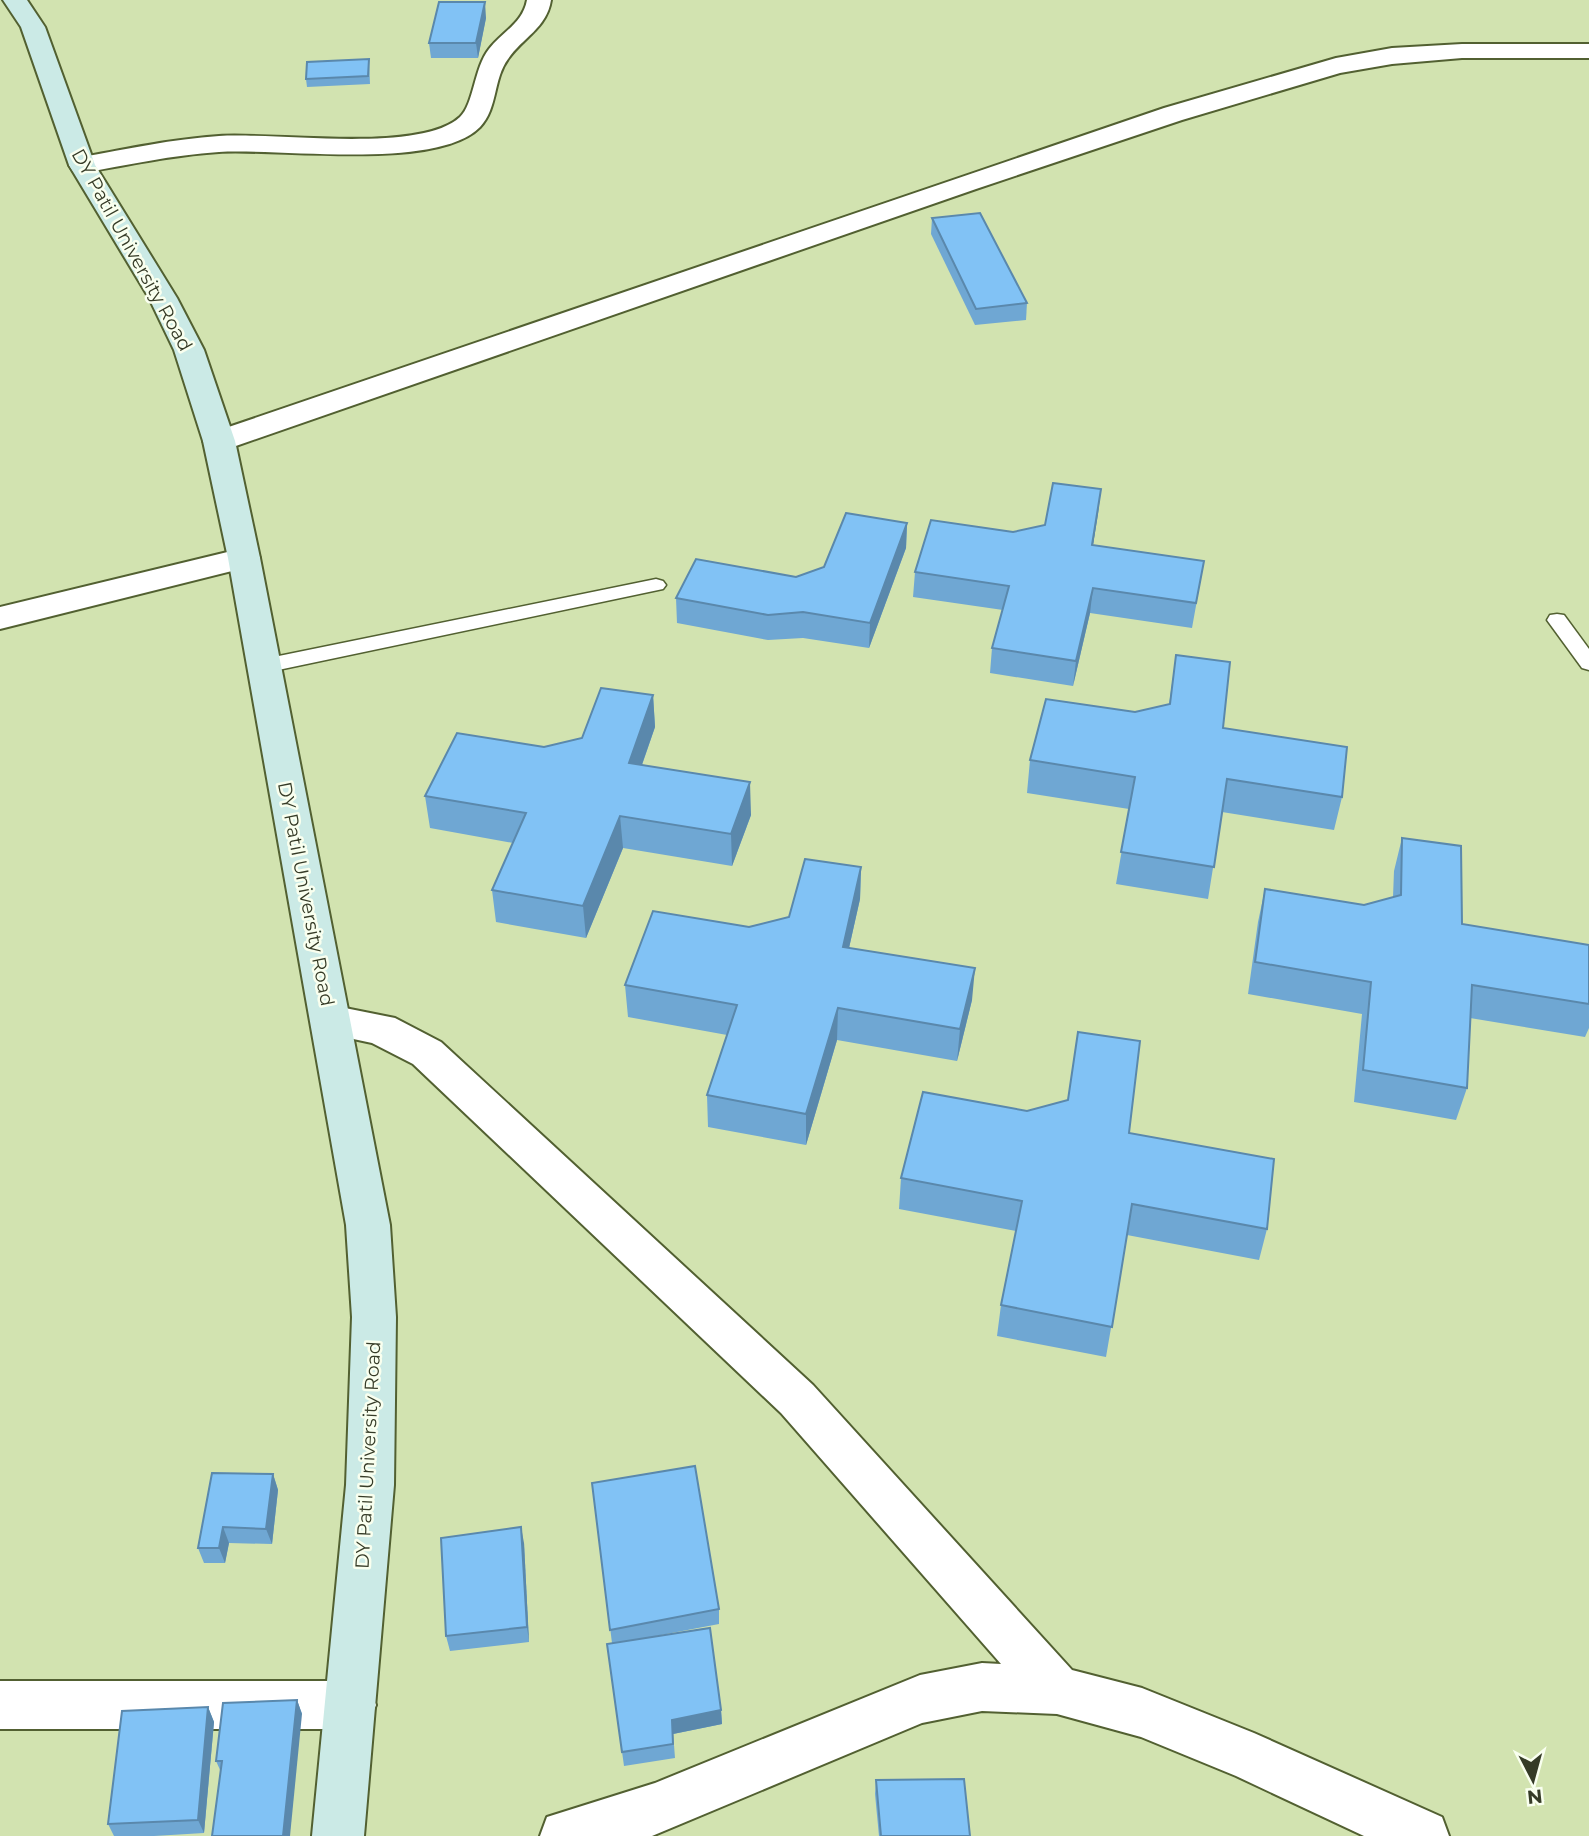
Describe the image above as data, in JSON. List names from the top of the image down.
{
  "streets": {
    "street": ["DY Patil University Road"]
  },
  "north": "bottom"
}
